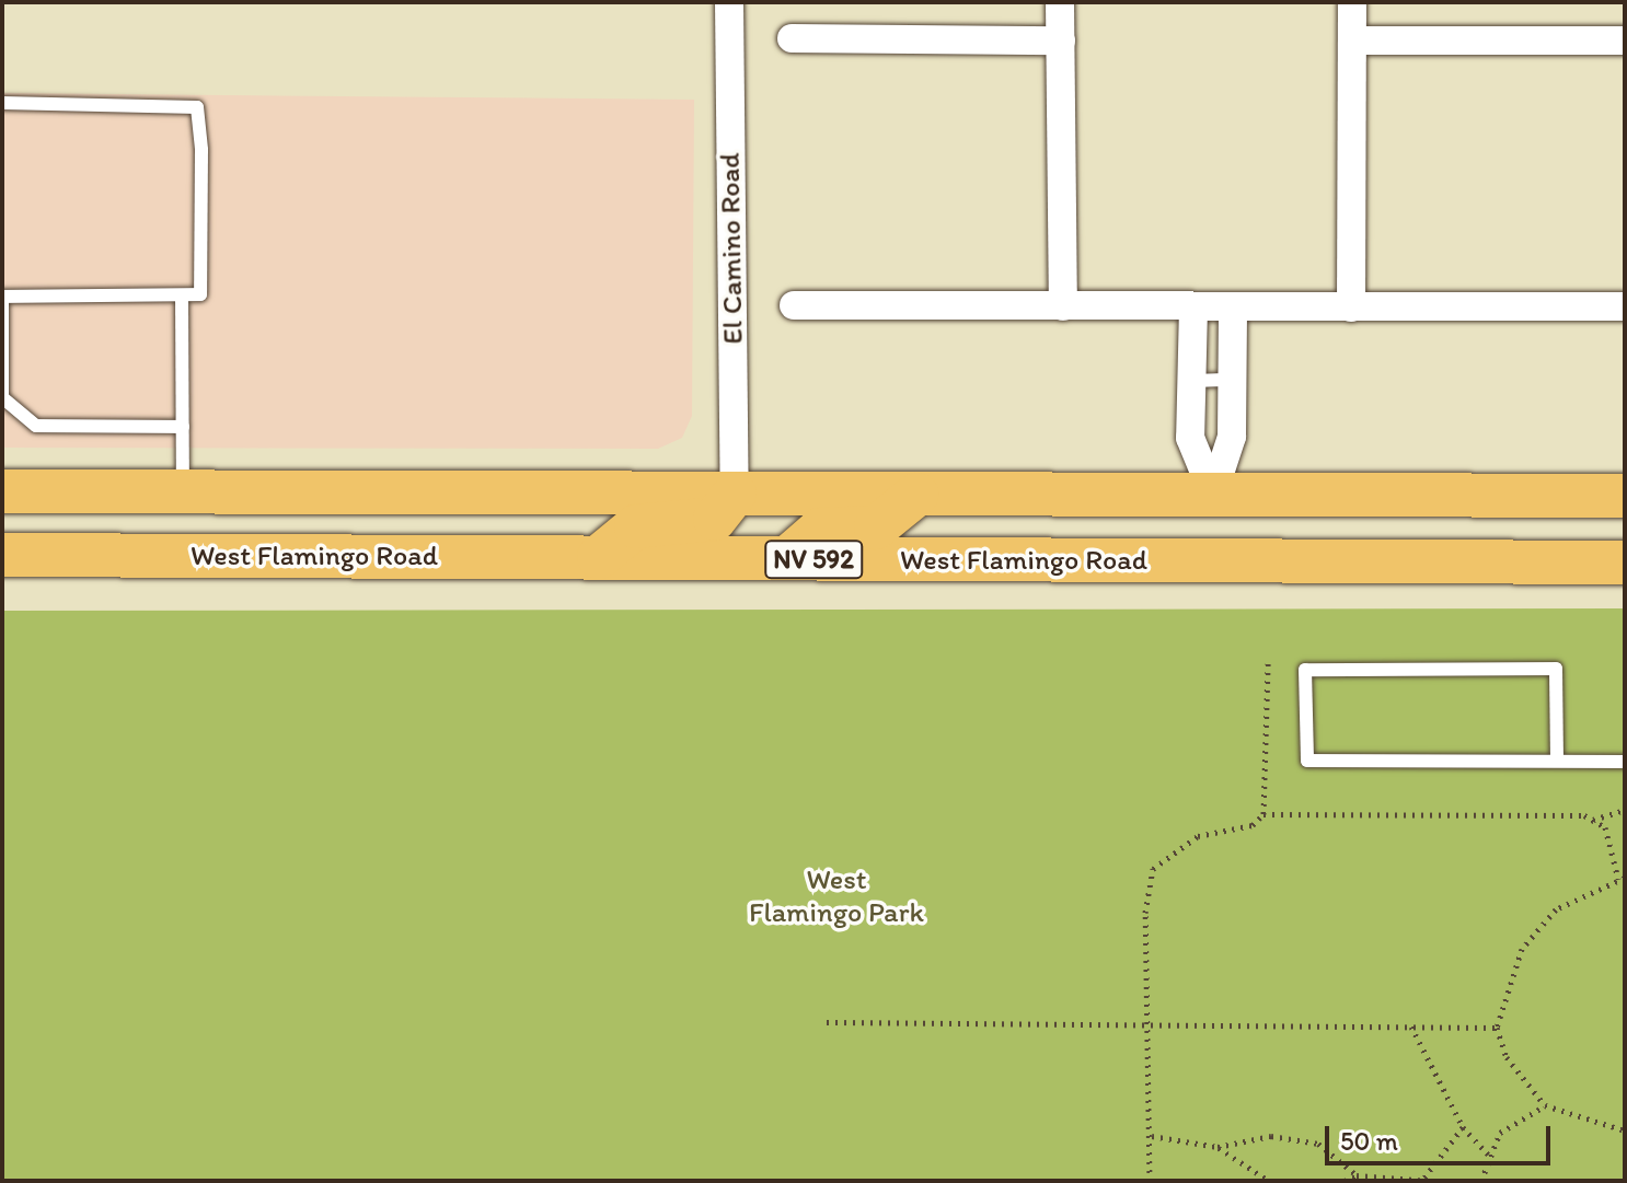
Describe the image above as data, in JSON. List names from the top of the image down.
{
  "streets": {
    "main road": ["West Flamingo Road", "NV 592"],
    "street": ["El Camino Road"]
  },
  "parks": ["West Flamingo Park"],
  "scale_bar": "50 m"
}
